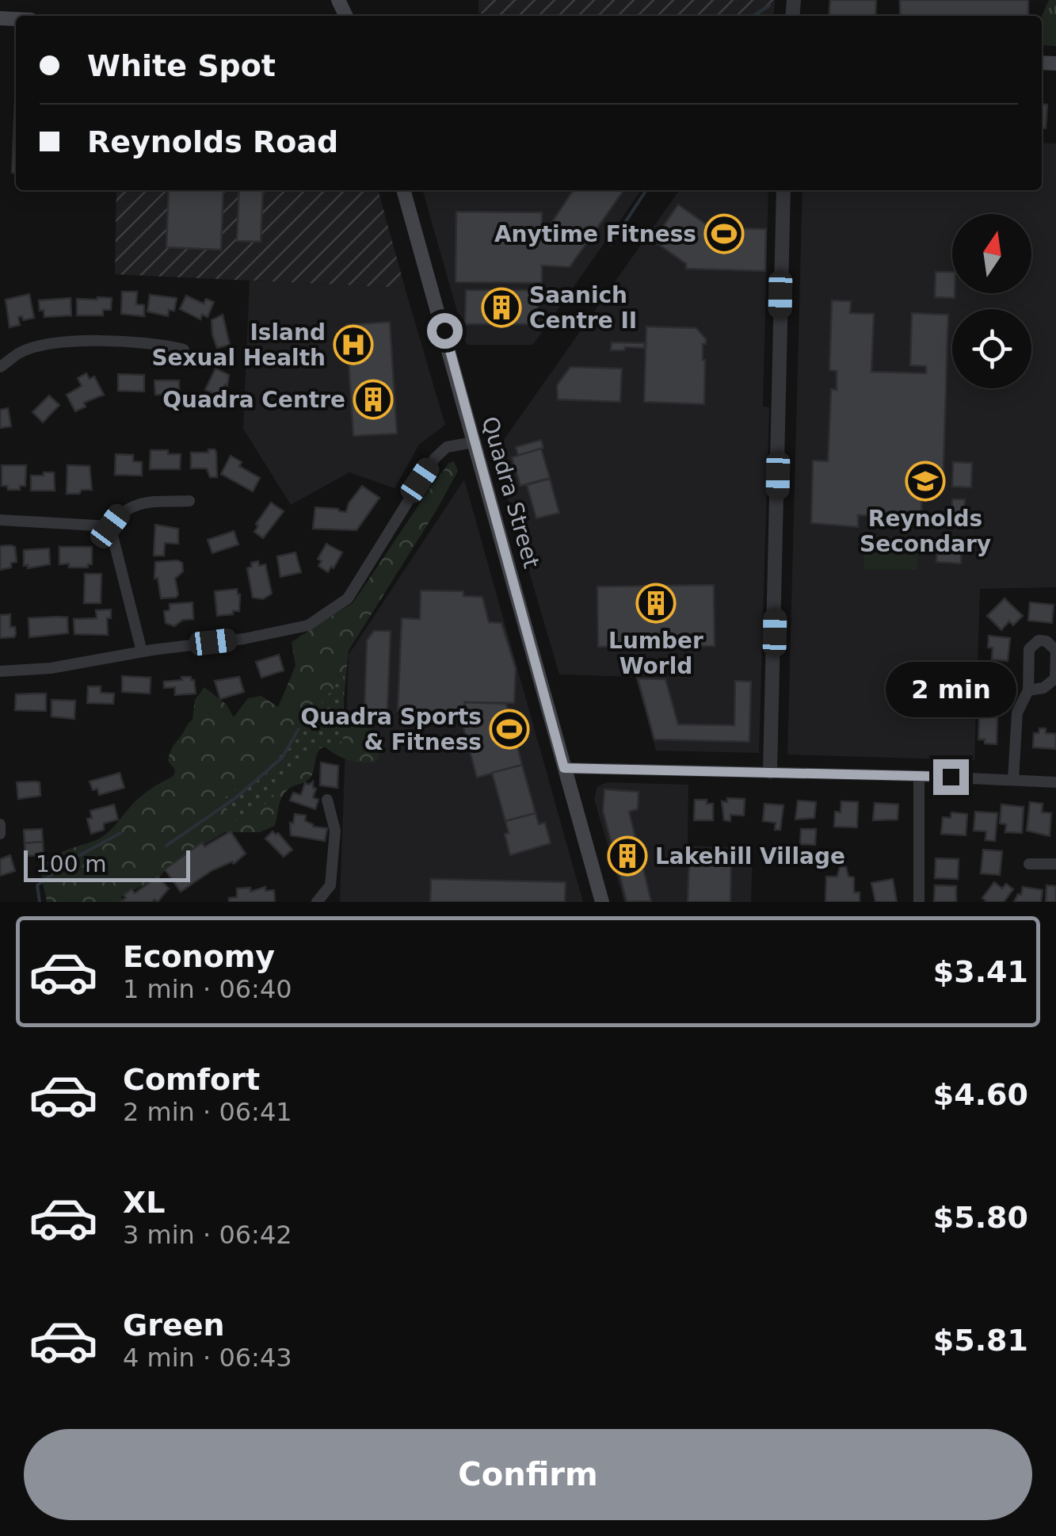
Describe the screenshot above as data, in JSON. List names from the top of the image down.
{
  "streets": {
    "main road": ["Quadra Street"]
  },
  "places": {
    "sports": ["Anytime Fitness", "Quadra Sports & Fitness"],
    "building": [
      "Saanich Centre II",
      "Quadra Centre",
      "Lumber World",
      "Lakehill Village"
    ],
    "hospital": ["Island Sexual Health"],
    "school or university": ["Reynolds Secondary"]
  },
  "scale_bar": "100 m",
  "north": "top",
  "page": {
    "banner": ["White Spot", "Reynolds Road"],
    "bubble": "2 min",
    "scale": "100 m",
    "list": [
      {
        "name": "Economy",
        "note": "1 min · 06:40",
        "value": "$3.41"
      },
      {
        "name": "Comfort",
        "note": "2 min · 06:41",
        "value": "$4.60"
      },
      {
        "name": "XL",
        "note": "3 min · 06:42",
        "value": "$5.80"
      },
      {
        "name": "Green",
        "note": "4 min · 06:43",
        "value": "$5.81"
      }
    ],
    "buttons": "Confirm"
  }
}
